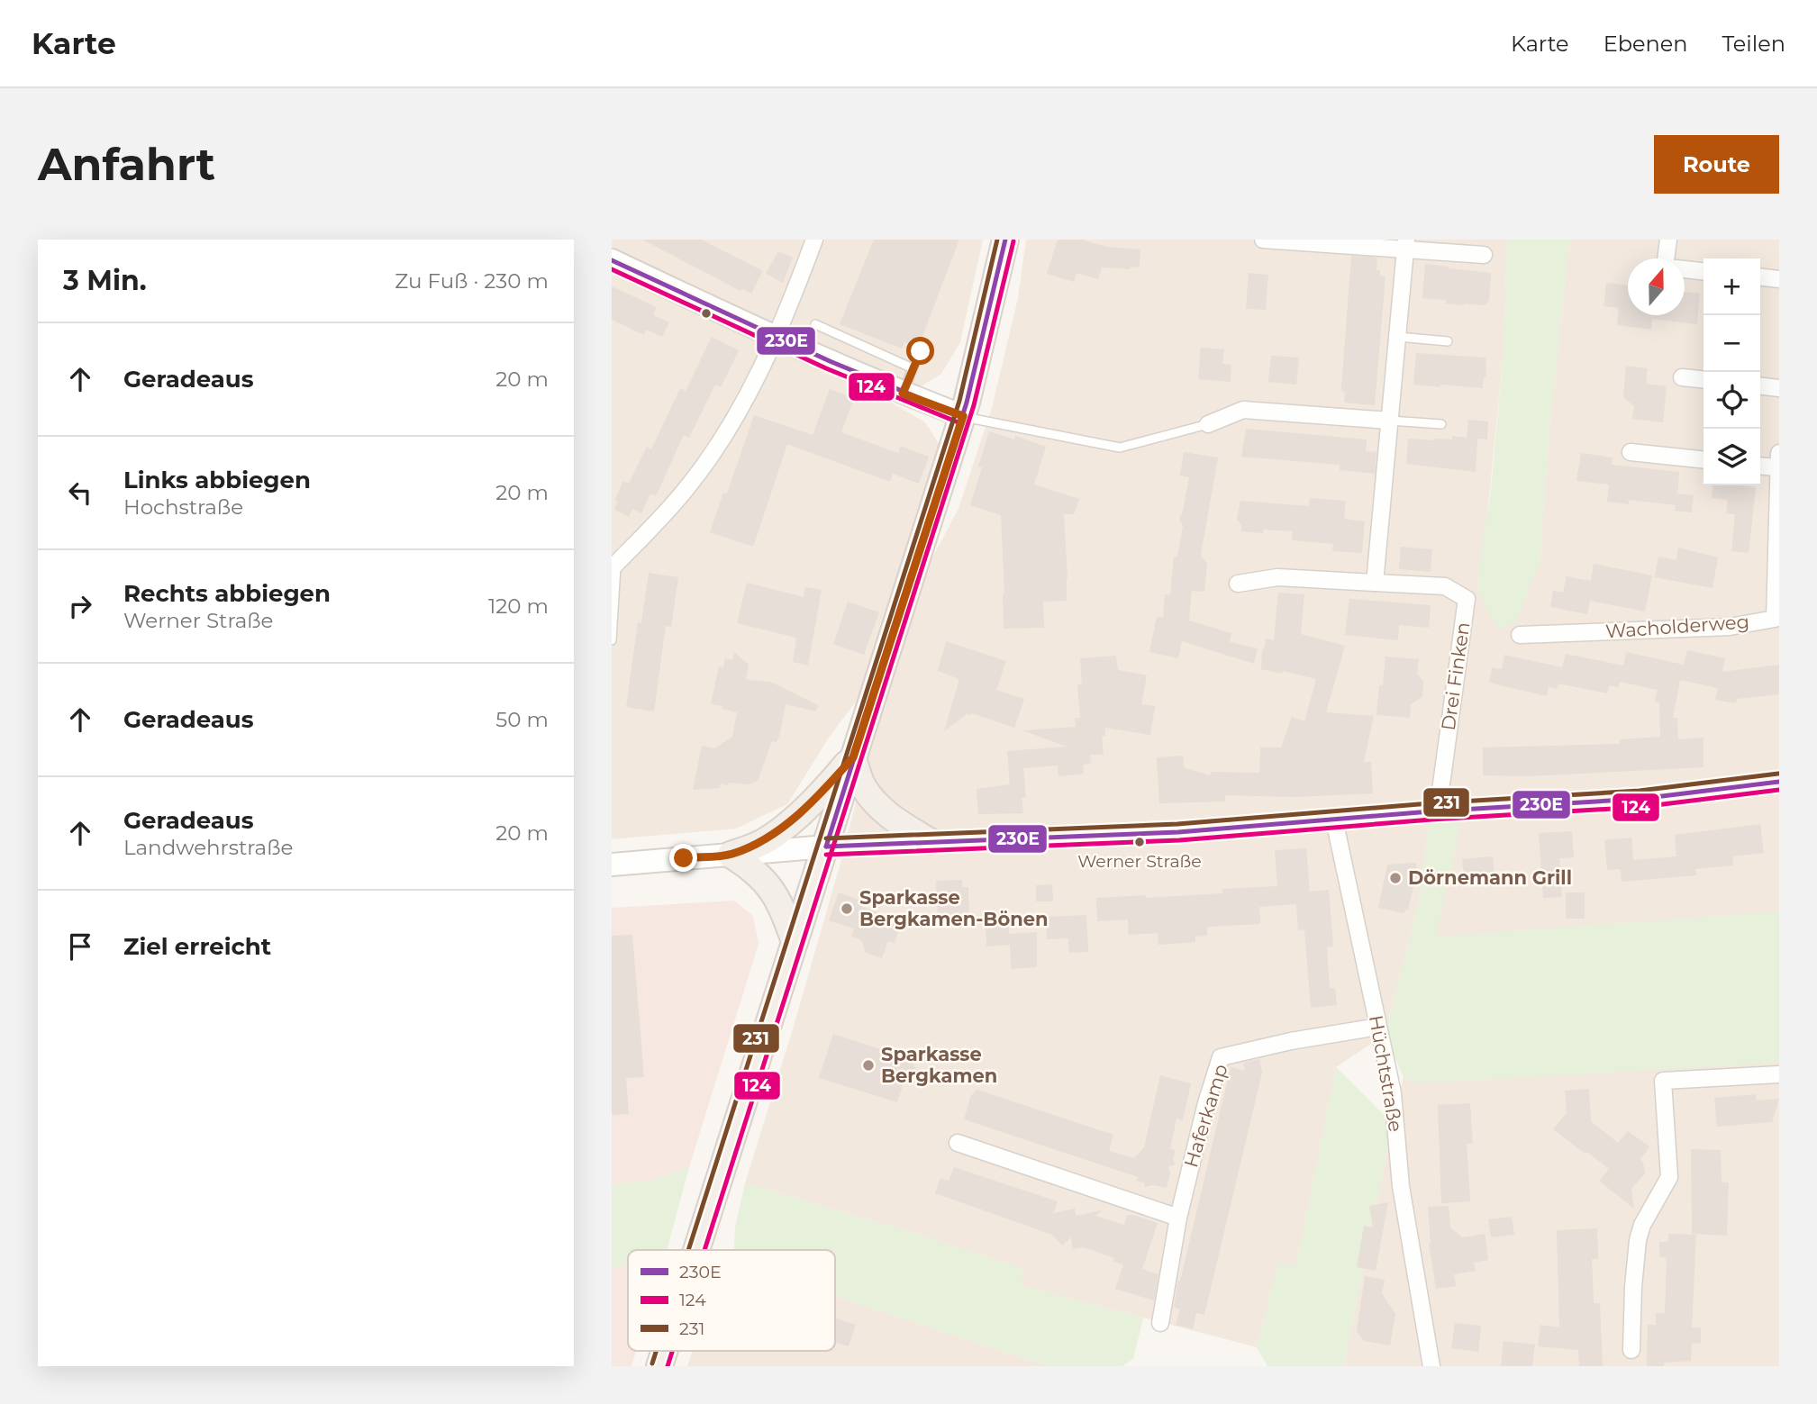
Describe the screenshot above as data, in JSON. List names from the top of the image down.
{
  "streets": {
    "street": [
      "Wacholderweg",
      "Drei Finken",
      "Hüchtstraße",
      "Haferkamp"
    ]
  },
  "crossings": [
    ["Hüchtstraße", "Haferkamp"]
  ],
  "places": [
    "Werner Straße",
    "Dörnemann Grill",
    "Sparkasse Bergkamen-Bönen",
    "Sparkasse Bergkamen"
  ],
  "lines": ["transit line 230E", "transit line 231", "transit line 124"],
  "legend": ["230E", "124", "231"],
  "north": "top",
  "page": {
    "header": "Karte",
    "nav": ["Karte", "Ebenen", "Teilen"],
    "buttons": "Route",
    "title": "Anfahrt",
    "heading": ["3 Min.", "Zu Fuß · 230 m"],
    "map_buttons": ["+", "−"],
    "list": [
      ["Geradeaus", "20 m"],
      ["Links abbiegen", "Hochstraße", "20 m"],
      ["Rechts abbiegen", "Werner Straße", "120 m"],
      ["Geradeaus", "50 m"],
      ["Geradeaus", "Landwehrstraße", "20 m"],
      "Ziel erreicht"
    ]
  }
}
